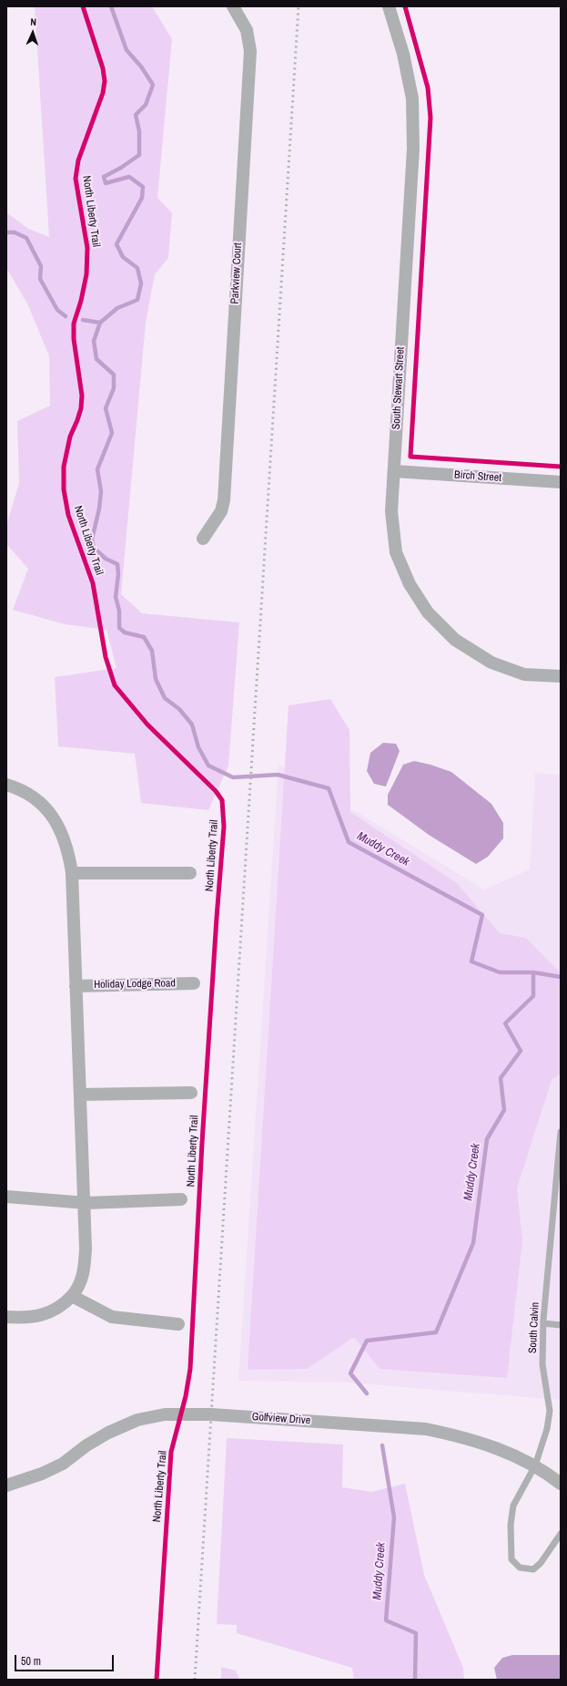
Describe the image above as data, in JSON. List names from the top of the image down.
{
  "streets": {
    "street": [
      "Parkview Court",
      "South Stewart Street",
      "Birch Street",
      "Holiday Lodge Road",
      "Golfview Drive"
    ],
    "lane": ["South Calvin"],
    "cycle path": ["North Liberty Trail"]
  },
  "crossings": [
    ["South Stewart Street", "Birch Street"],
    ["South Calvin", "Golfview Drive"]
  ],
  "water": ["Muddy Creek"],
  "scale_bar": "50 m",
  "north": "top"
}
